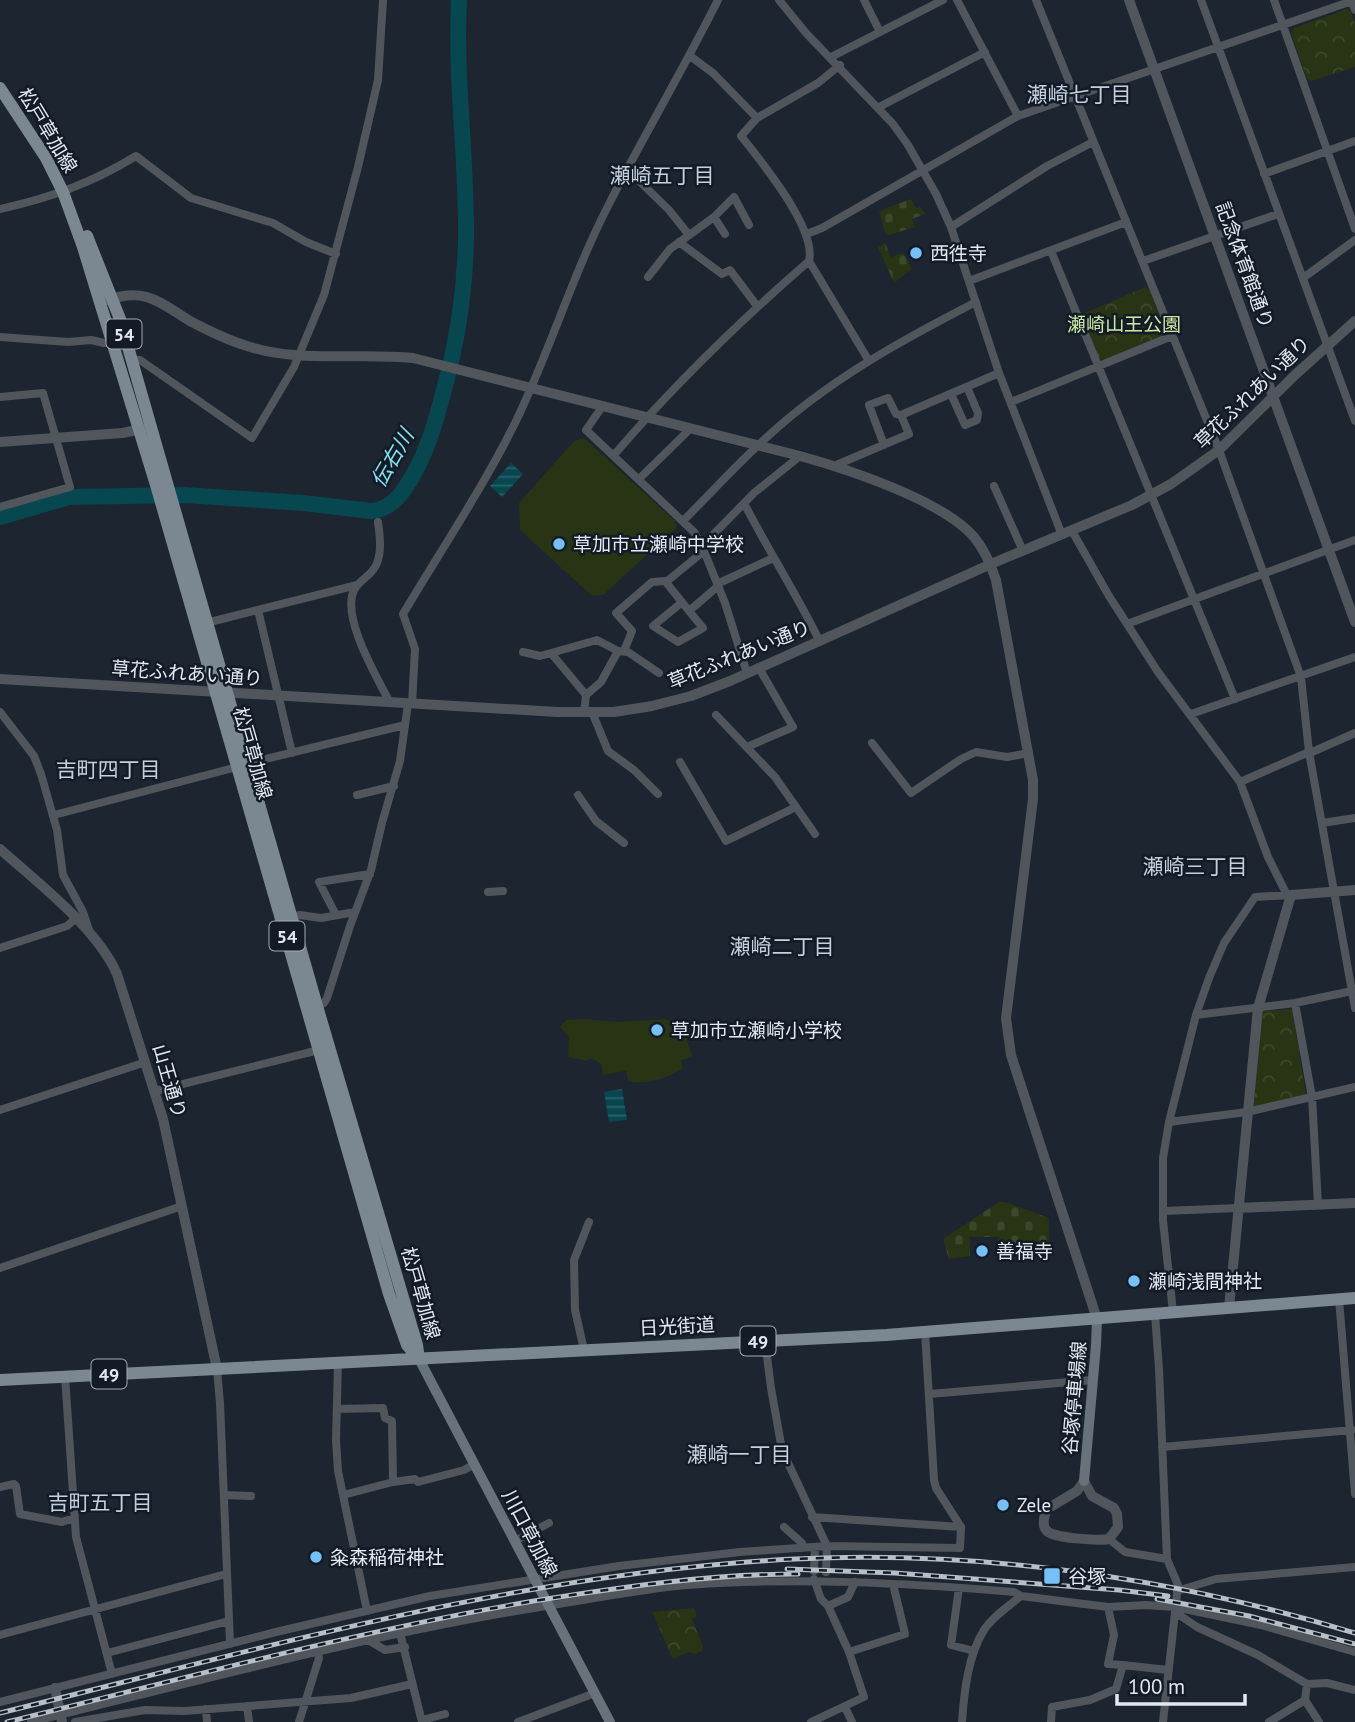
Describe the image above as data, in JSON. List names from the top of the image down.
{
  "streets": {
    "main road": [
      "松戸草加線",
      "54",
      "日光街道",
      "49",
      "谷塚停車場線",
      "川口草加線"
    ],
    "street": ["記念体育館通り", "草花ふれあい通り", "山王通り"]
  },
  "crossings": [
    ["松戸草加線", "草花ふれあい通り"],
    ["松戸草加線", "日光街道"],
    ["松戸草加線", "川口草加線"],
    ["記念体育館通り", "草花ふれあい通り"],
    ["山王通り", "日光街道"],
    ["日光街道", "谷塚停車場線"],
    ["日光街道", "川口草加線"]
  ],
  "districts": [
    "瀬崎七丁目",
    "瀬崎五丁目",
    "吉町四丁目",
    "瀬崎三丁目",
    "瀬崎二丁目",
    "瀬崎一丁目",
    "吉町五丁目"
  ],
  "water": ["伝右川"],
  "parks": ["瀬崎山王公園"],
  "places": {
    "other": [
      "西徃寺",
      "草加市立瀬崎中学校",
      "草加市立瀬崎小学校",
      "善福寺",
      "瀬崎浅間神社",
      "Zele",
      "粂森稲荷神社"
    ],
    "transit": ["谷塚"]
  },
  "scale_bar": "100 m"
}
